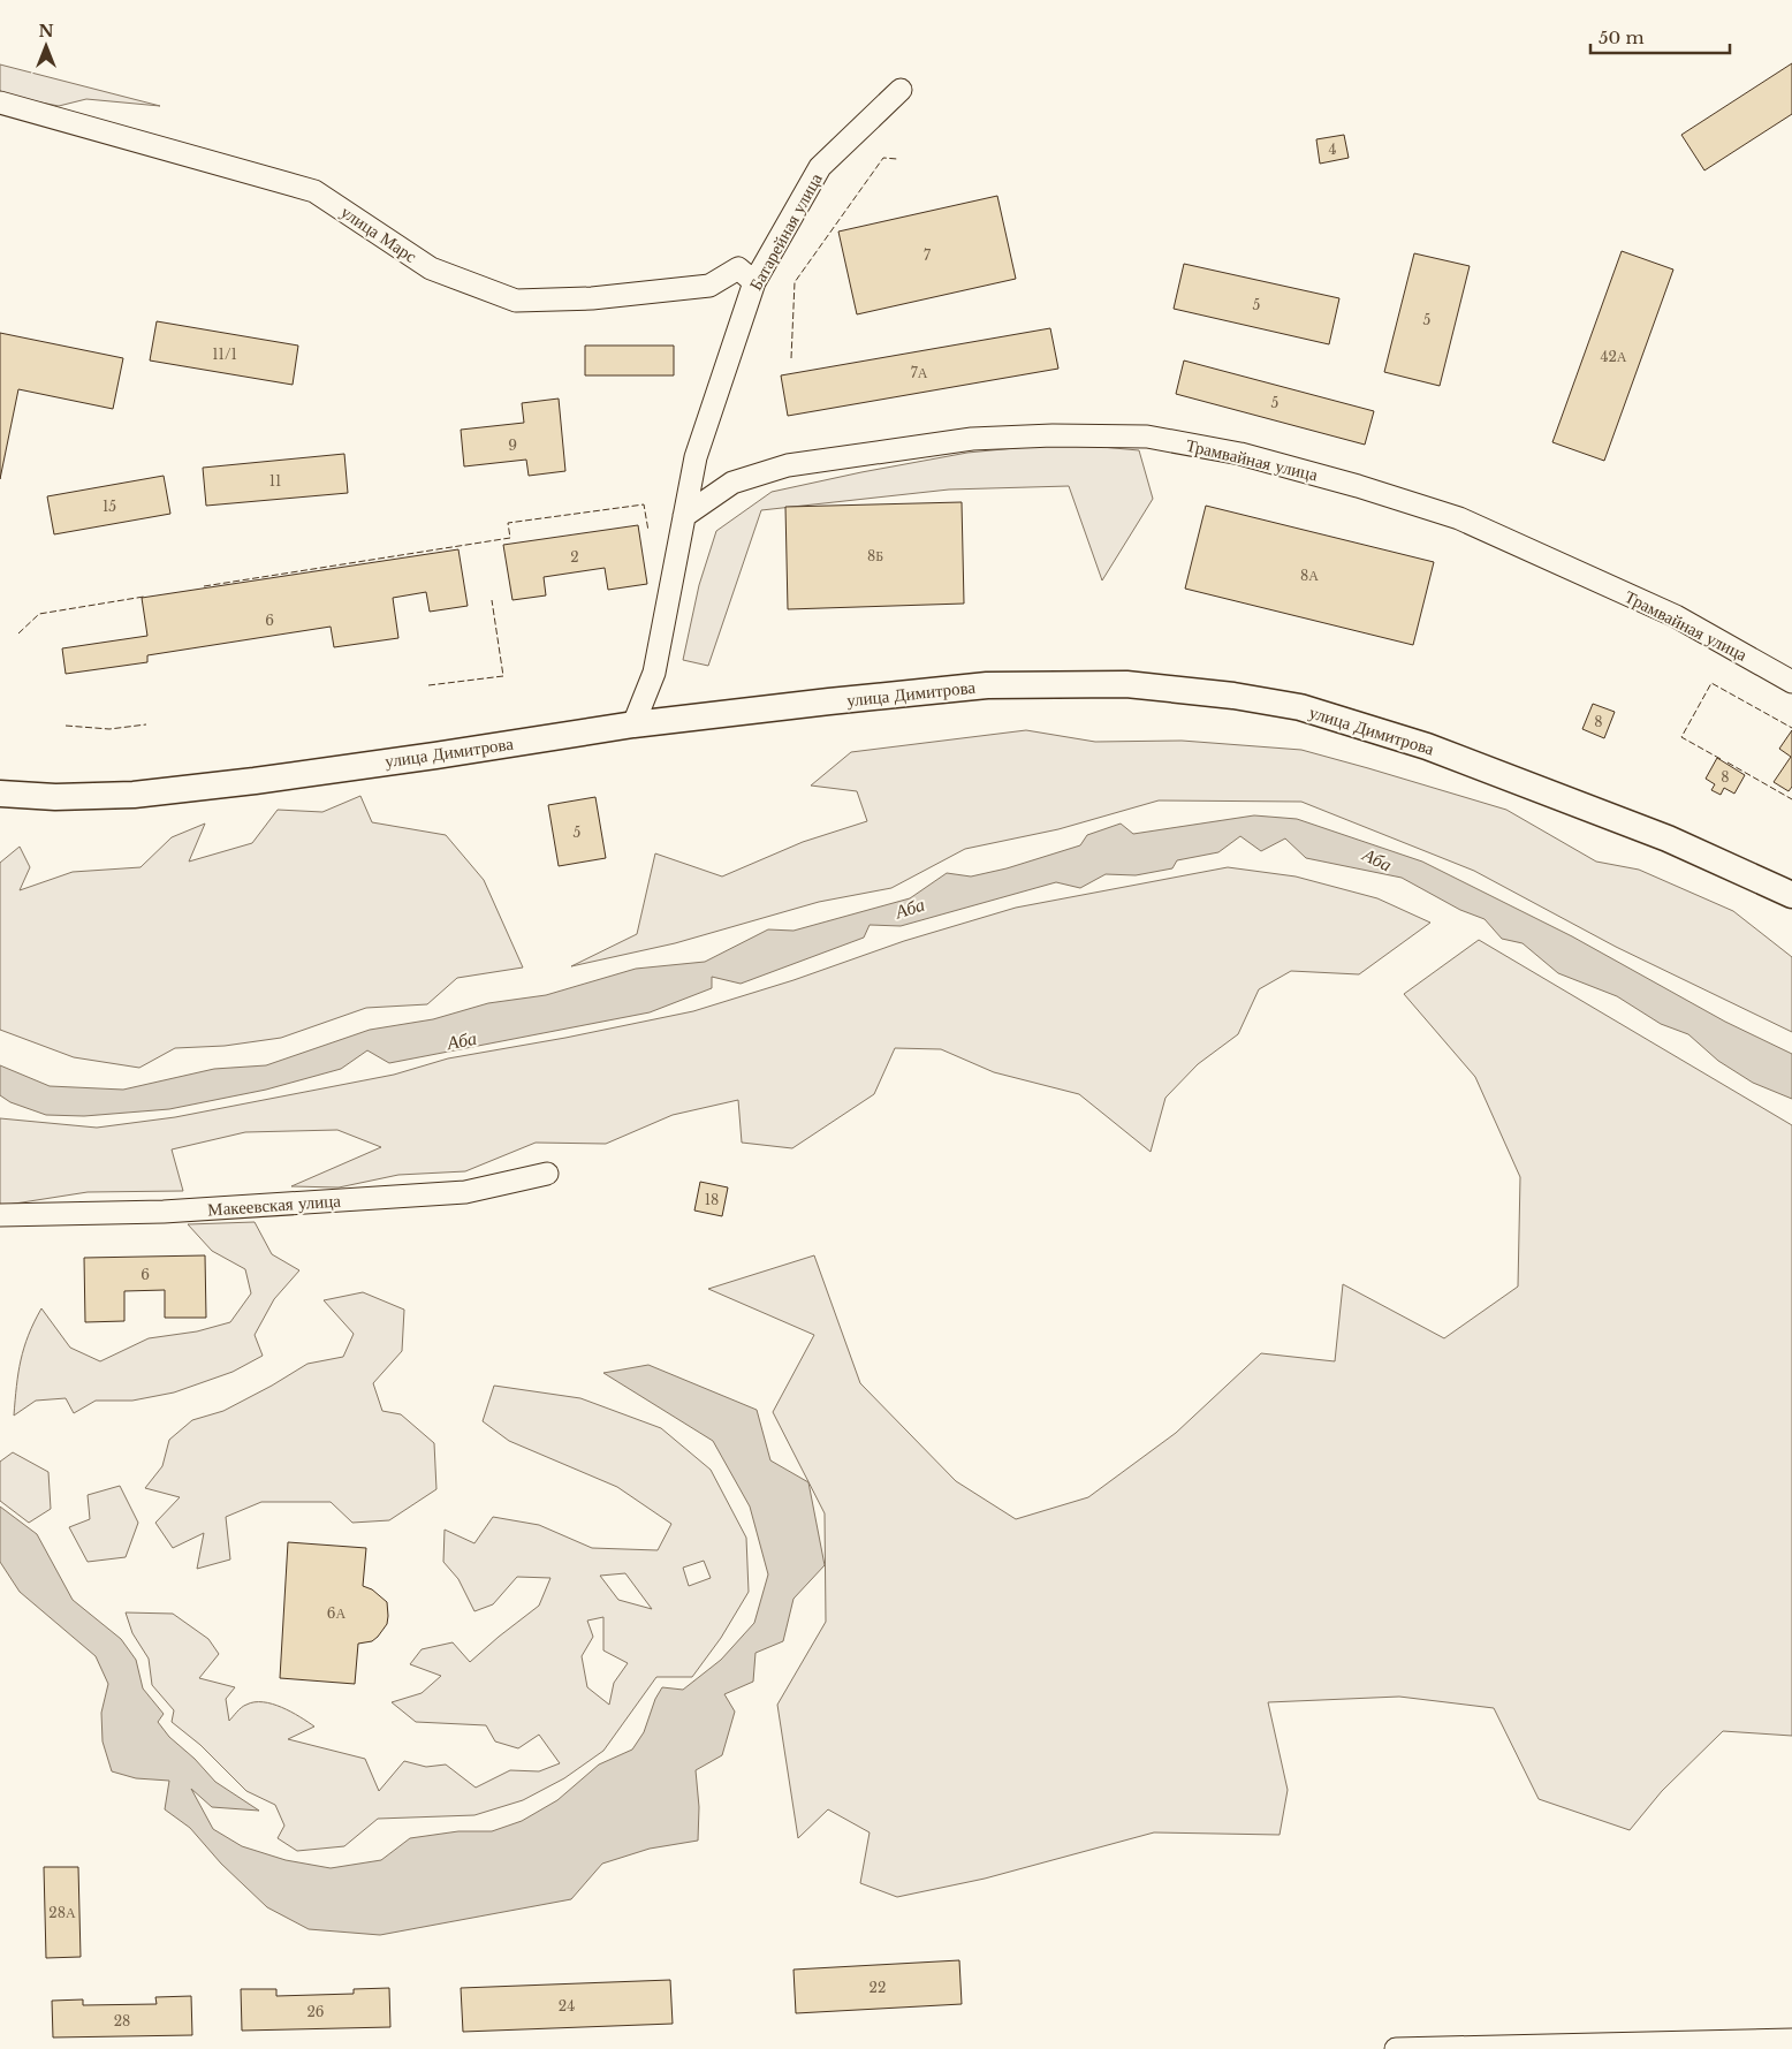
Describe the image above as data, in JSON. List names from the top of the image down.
{
  "streets": {
    "main road": ["улица Димитрова"],
    "street": [
      "Батарейная улица",
      "улица Марс",
      "Трамвайная улица",
      "Макеевская улица"
    ]
  },
  "crossings": [
    ["Батарейная улица", "улица Марс"],
    ["Батарейная улица", "Трамвайная улица"],
    ["Батарейная улица", "улица Димитрова"]
  ],
  "water": ["Аба"],
  "house_numbers": [
    "4",
    "7",
    "5",
    "5",
    "11/1",
    "42А",
    "7А",
    "5",
    "9",
    "11",
    "15",
    "8Б",
    "2",
    "8А",
    "6",
    "8",
    "8",
    "5",
    "18",
    "6",
    "6А",
    "28А",
    "22",
    "24",
    "26",
    "28"
  ],
  "scale_bar": "50 m",
  "north": "top"
}
